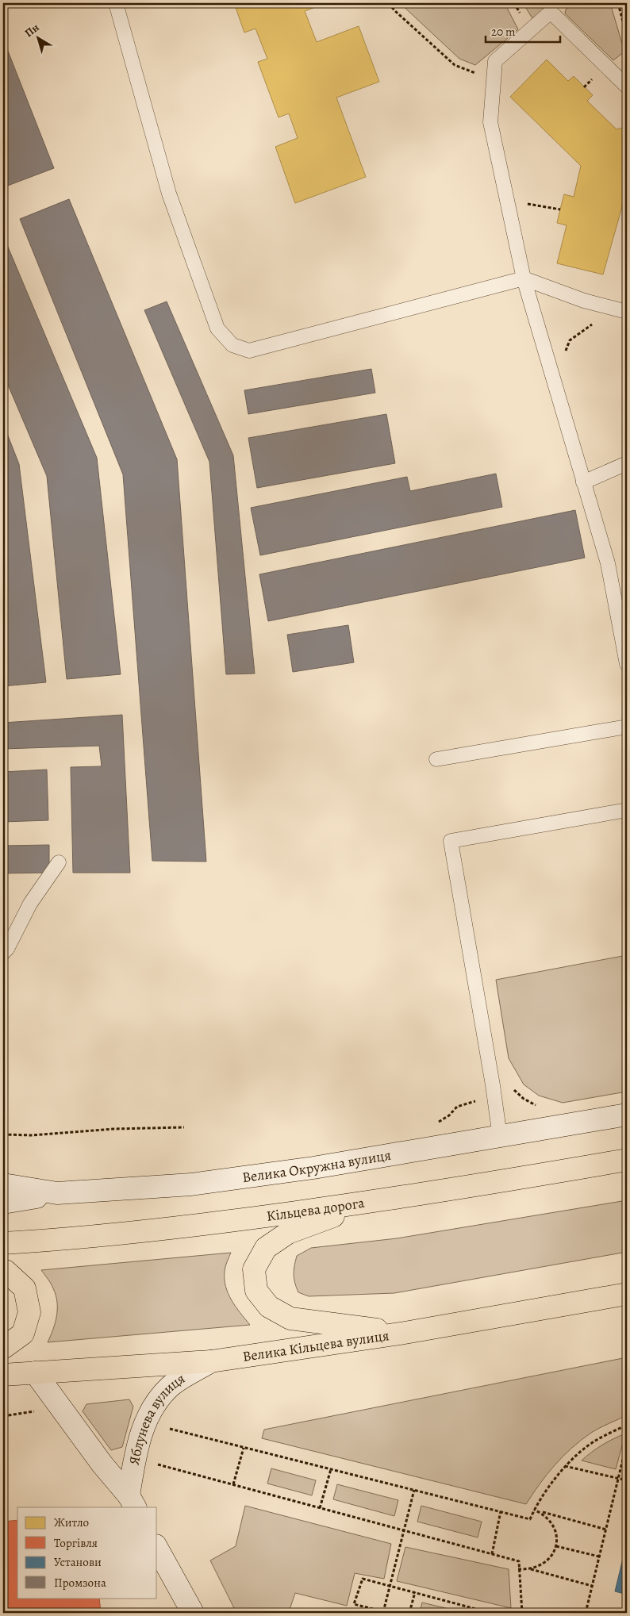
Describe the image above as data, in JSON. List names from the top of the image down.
{
  "streets": {
    "highway": ["Кільцева дорога", "Велика Кільцева вулиця"],
    "street": ["Велика Окружна вулиця", "Яблунева вулиця"]
  },
  "crossings": [
    ["Велика Кільцева вулиця", "Яблунева вулиця"]
  ],
  "legend": [
    "Житло",
    "Торгівля",
    "Установи",
    "Промзона"
  ],
  "scale_bar": "20 m",
  "north": "top left"
}
